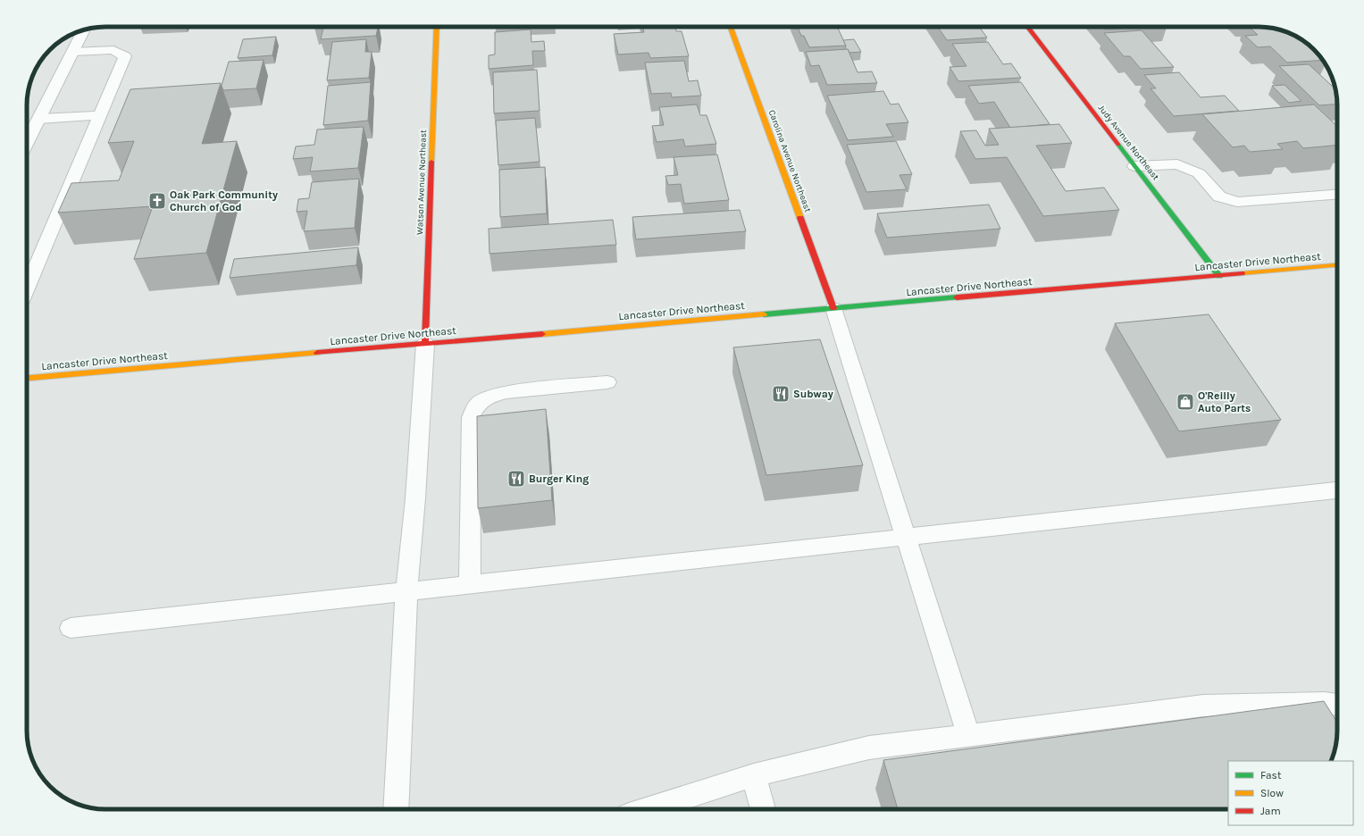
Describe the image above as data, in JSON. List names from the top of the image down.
{
  "streets": {
    "street": [
      "Judy Avenue Northeast",
      "Carolina Avenue Northeast",
      "Watson Avenue Northeast",
      "Lancaster Drive Northeast"
    ]
  },
  "crossings": [
    ["Judy Avenue Northeast", "Lancaster Drive Northeast"],
    ["Carolina Avenue Northeast", "Lancaster Drive Northeast"],
    ["Watson Avenue Northeast", "Lancaster Drive Northeast"]
  ],
  "places": {
    "church": ["Oak Park Community Church of God"],
    "restaurant": ["Subway", "Burger King"],
    "shop": ["O'Reilly Auto Parts"]
  },
  "legend": ["Fast", "Slow", "Jam"]
}
